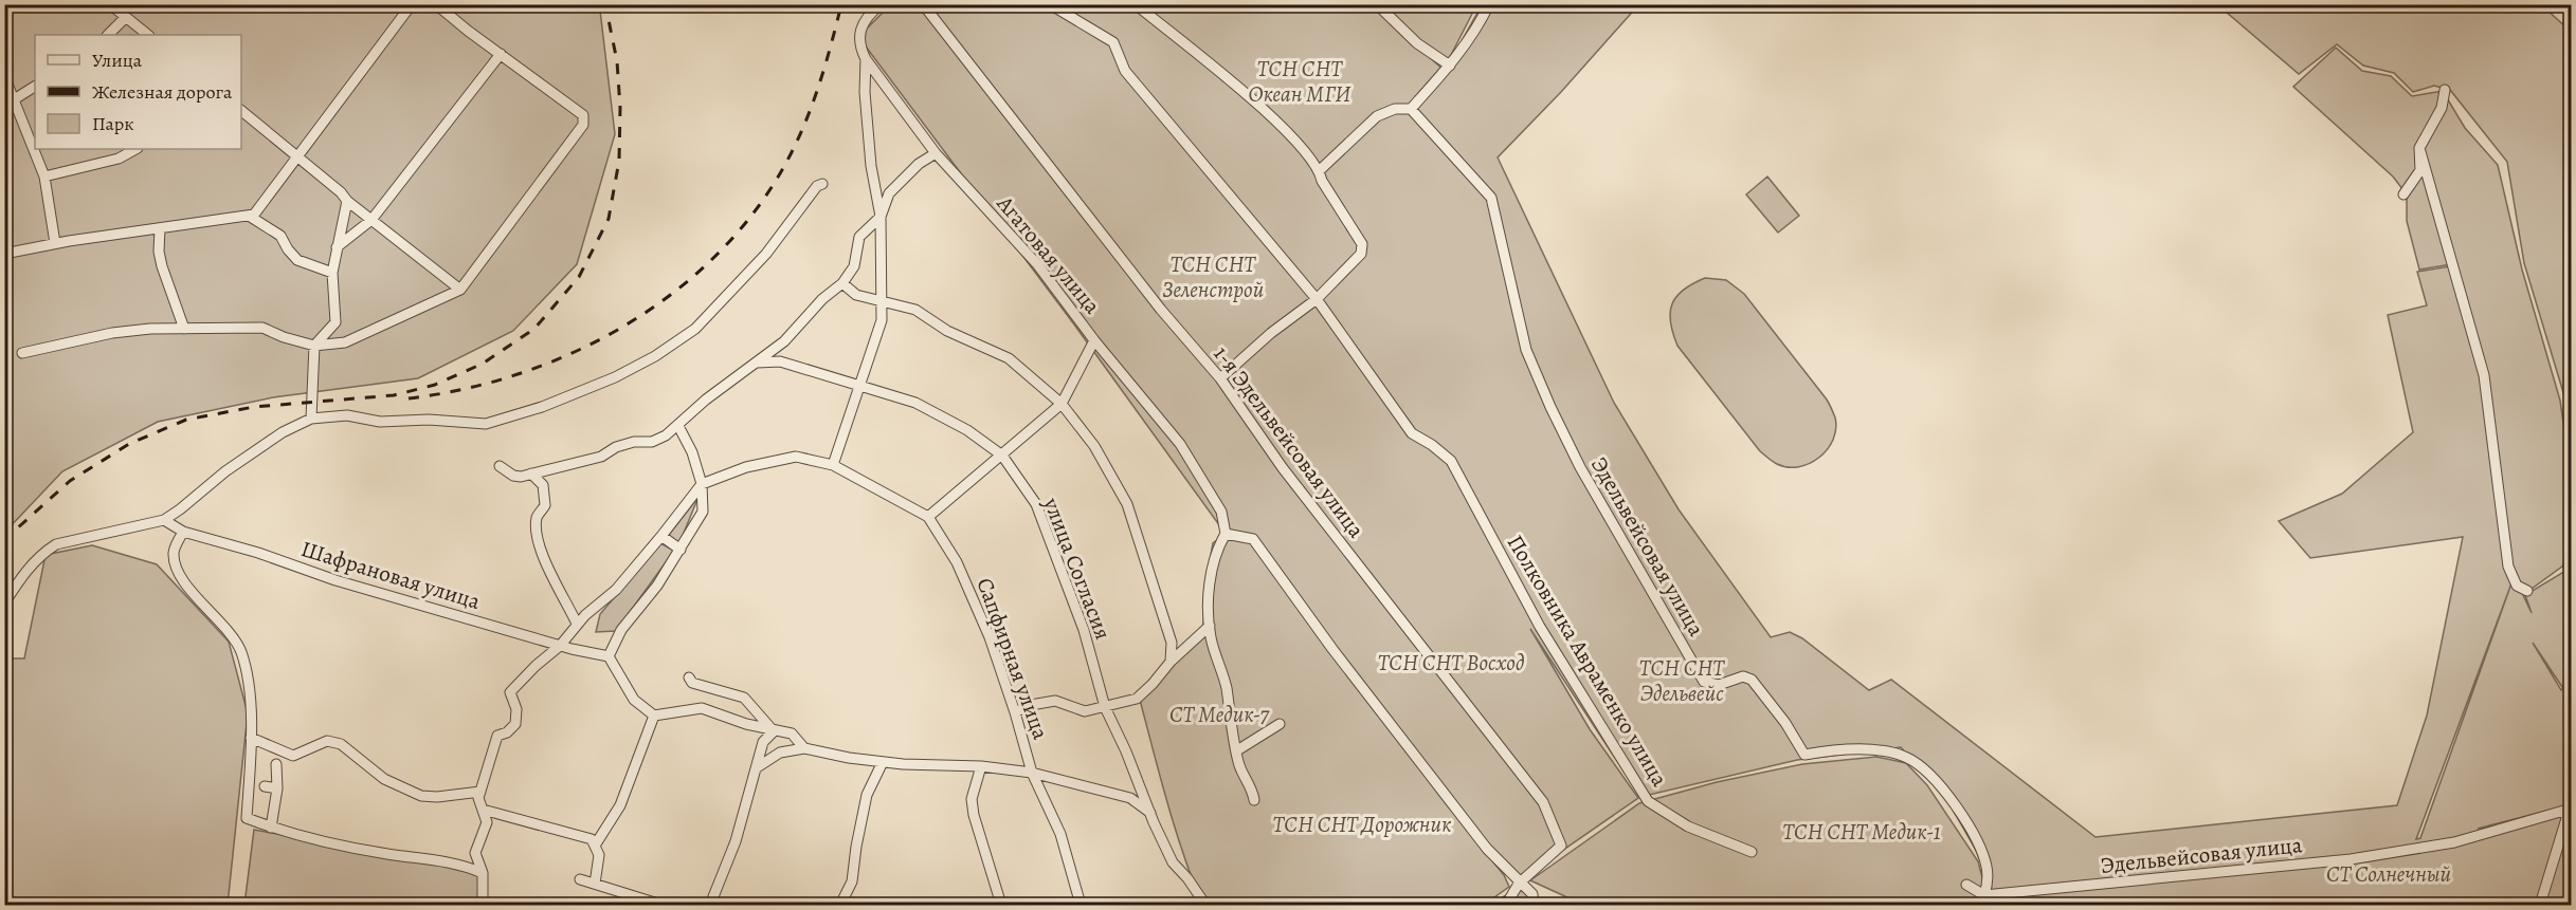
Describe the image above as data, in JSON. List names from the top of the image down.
{
  "streets": {
    "street": [
      "Агатовая улица",
      "1-я Эдельвейсовая улица",
      "Эдельвейсовая улица",
      "улица Согласия",
      "Шафрановая улица",
      "Сапфирная улица",
      "Полковника Авраменко улица"
    ]
  },
  "parks": [
    "ТСН СНТ Океан МГИ",
    "ТСН СНТ Зеленстрой",
    "ТСН СНТ Восход",
    "ТСН СНТ Эдельвейс",
    "СТ Медик-7",
    "ТСН СНТ Дорожник",
    "ТСН СНТ Медик-1",
    "СТ Солнечный"
  ],
  "legend": ["Улица", "Железная дорога", "Парк"]
}
